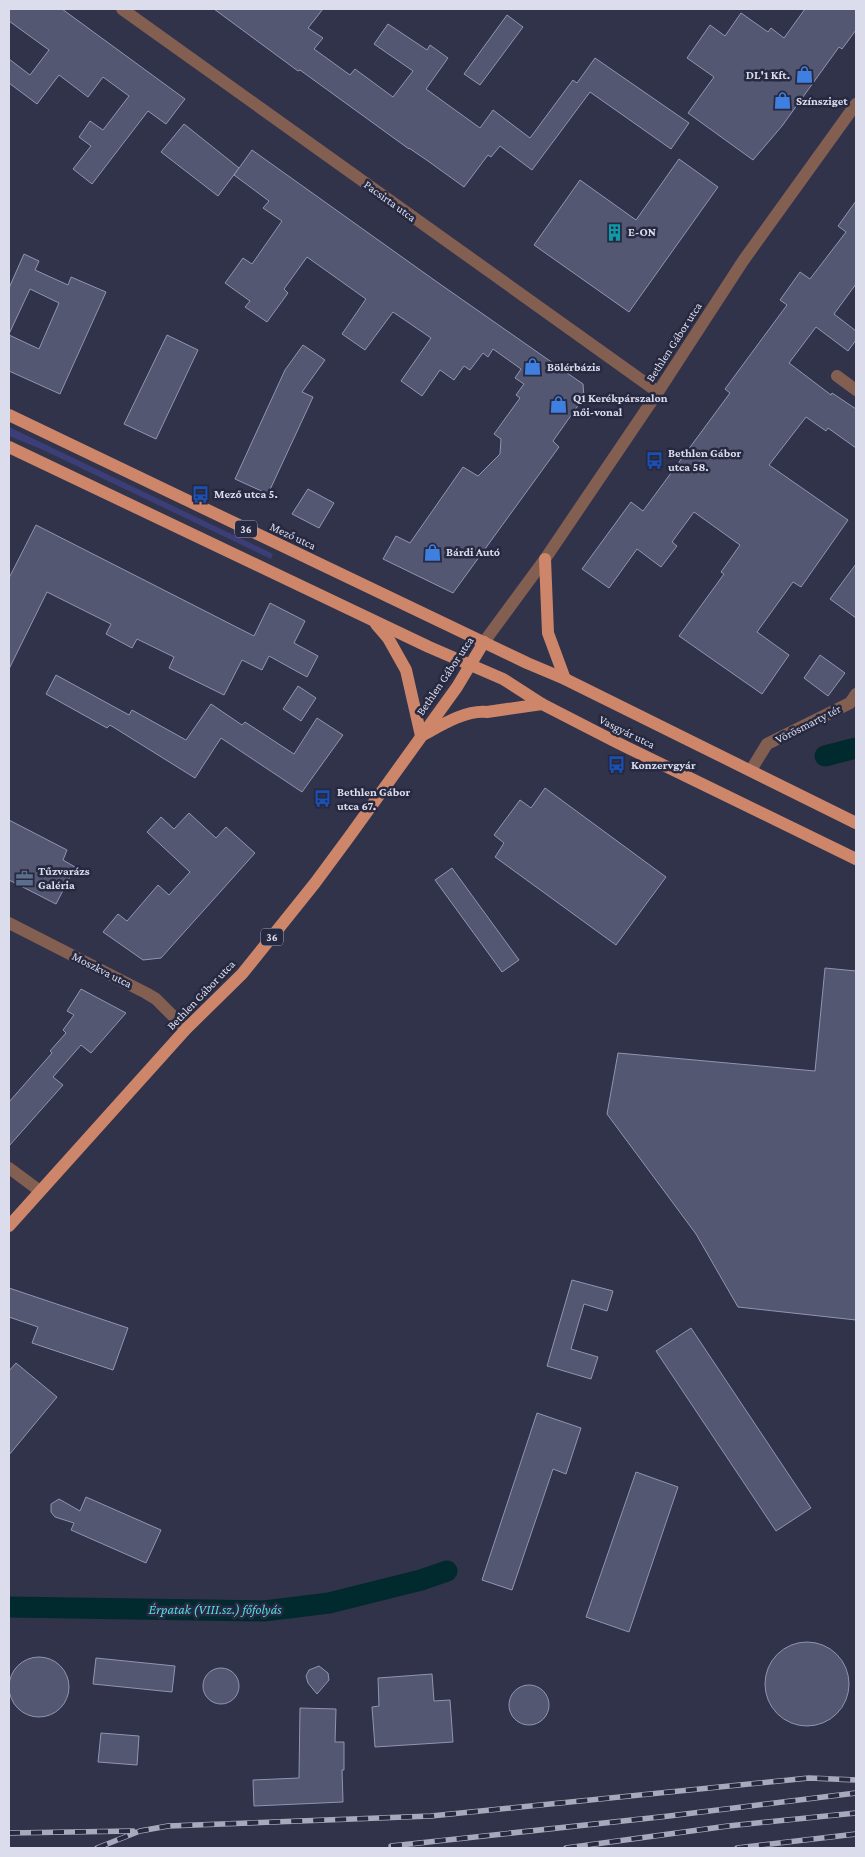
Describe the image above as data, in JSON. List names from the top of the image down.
{
  "streets": {
    "main road": [
      "Bethlen Gábor utca",
      "36",
      "Mező utca",
      "Vasgyár utca"
    ],
    "street": ["Pacsirta utca", "Vörösmarty tér", "Moszkva utca"]
  },
  "crossings": [
    ["Pacsirta utca", "Bethlen Gábor utca"],
    ["Bethlen Gábor utca", "36"],
    ["Bethlen Gábor utca", "Mező utca"],
    ["Bethlen Gábor utca", "Vasgyár utca"],
    ["Bethlen Gábor utca", "Moszkva utca"],
    ["36", "Vasgyár utca"],
    ["Mező utca", "Vasgyár utca"],
    ["Vörösmarty tér", "Vasgyár utca"]
  ],
  "water": ["Érpatak (VIII.sz.) főfolyás"],
  "places": {
    "shop": [
      "DL'1 Kft.",
      "Színsziget",
      "Bölérbázis",
      "Q1 Kerékpárszalon női-vonal",
      "Bárdi Autó"
    ],
    "building": ["E-ON"],
    "bus stop": [
      "Bethlen Gábor utca 58.",
      "Mező utca 5.",
      "Konzervgyár",
      "Bethlen Gábor utca 67."
    ],
    "office": ["Tűzvarázs Galéria"]
  }
}
